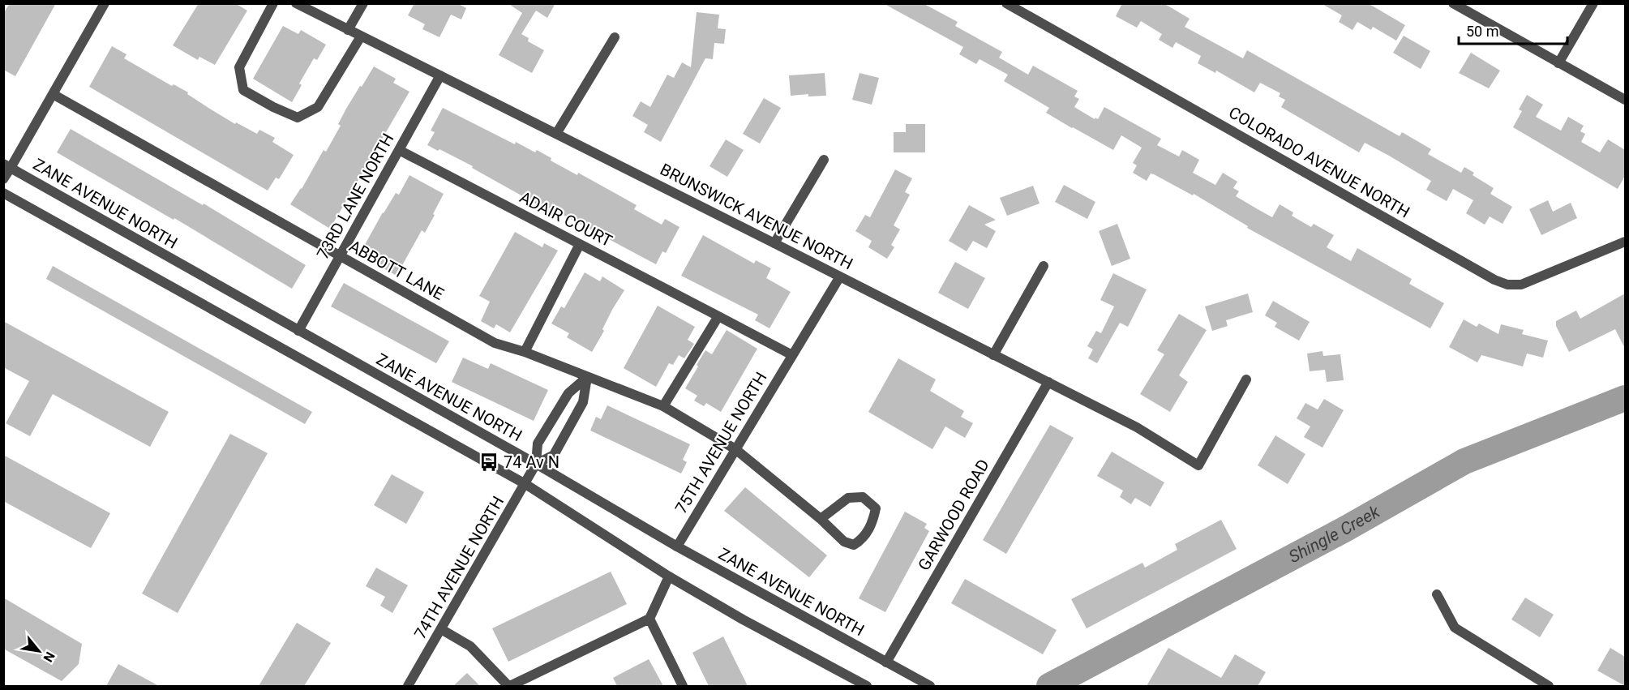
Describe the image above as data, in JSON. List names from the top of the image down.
{
  "streets": {
    "street": [
      "COLORADO AVENUE NORTH",
      "73RD LANE NORTH",
      "ZANE AVENUE NORTH",
      "BRUNSWICK AVENUE NORTH",
      "ADAIR COURT",
      "ABBOTT LANE",
      "75TH AVENUE NORTH",
      "GARWOOD ROAD",
      "74TH AVENUE NORTH"
    ]
  },
  "crossings": [
    ["73RD LANE NORTH", "ZANE AVENUE NORTH"],
    ["73RD LANE NORTH", "BRUNSWICK AVENUE NORTH"],
    ["73RD LANE NORTH", "ADAIR COURT"],
    ["73RD LANE NORTH", "ABBOTT LANE"],
    ["ZANE AVENUE NORTH", "75TH AVENUE NORTH"],
    ["ZANE AVENUE NORTH", "GARWOOD ROAD"],
    ["ZANE AVENUE NORTH", "74TH AVENUE NORTH"],
    ["BRUNSWICK AVENUE NORTH", "75TH AVENUE NORTH"],
    ["BRUNSWICK AVENUE NORTH", "GARWOOD ROAD"],
    ["ABBOTT LANE", "75TH AVENUE NORTH"]
  ],
  "water": ["Shingle Creek"],
  "places": {
    "bus stop": ["74 Av N"]
  },
  "scale_bar": "50 m",
  "north": "bottom right"
}
